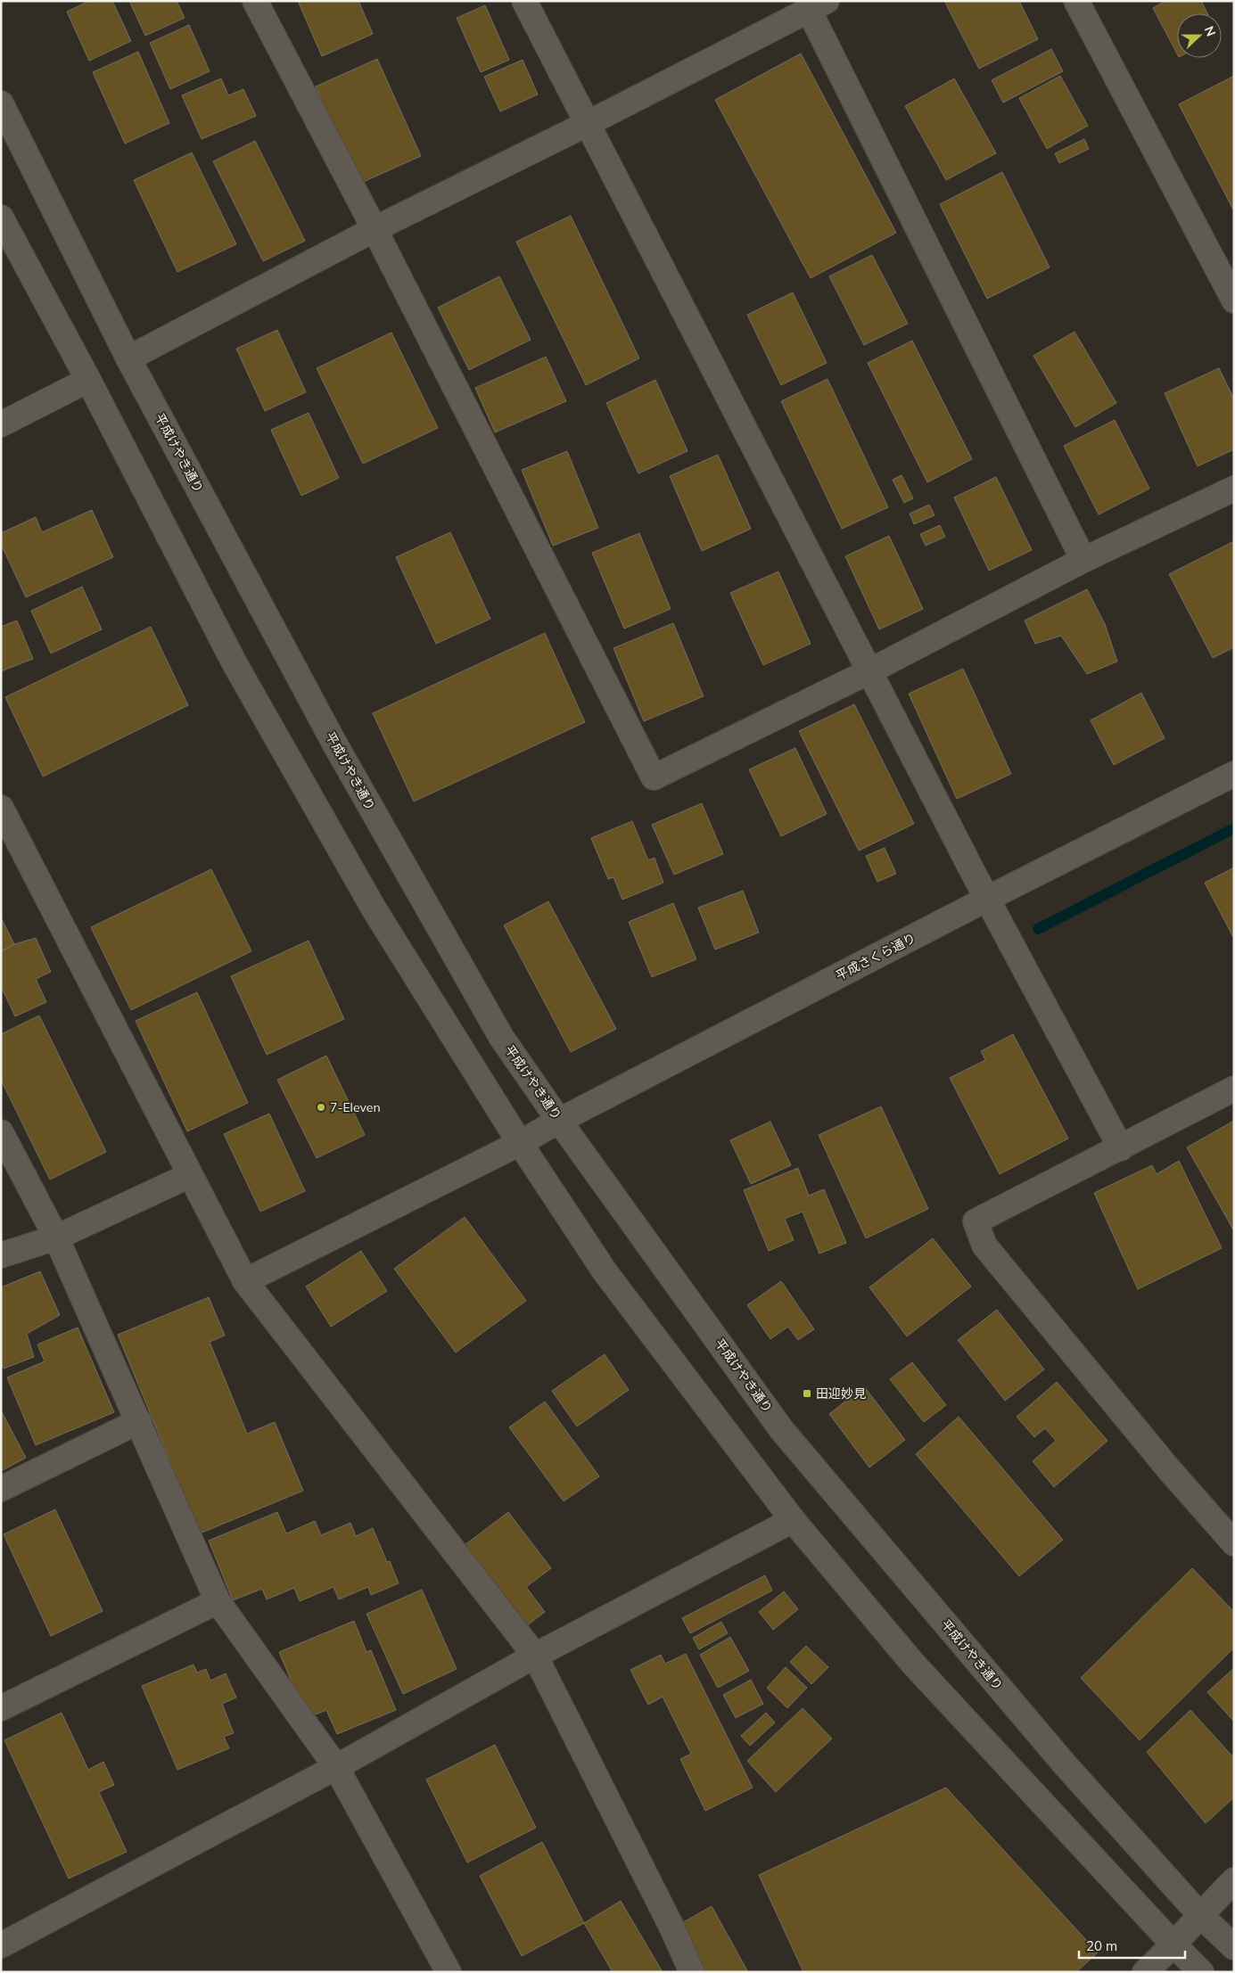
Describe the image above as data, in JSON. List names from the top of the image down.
{
  "streets": {
    "street": ["平成けやき通り", "平成さくら通り"]
  },
  "crossings": [
    ["平成けやき通り", "平成さくら通り"]
  ],
  "places": {
    "other": ["7-Eleven"],
    "transit": ["田迎妙見"]
  },
  "scale_bar": "20 m",
  "north": "right"
}
